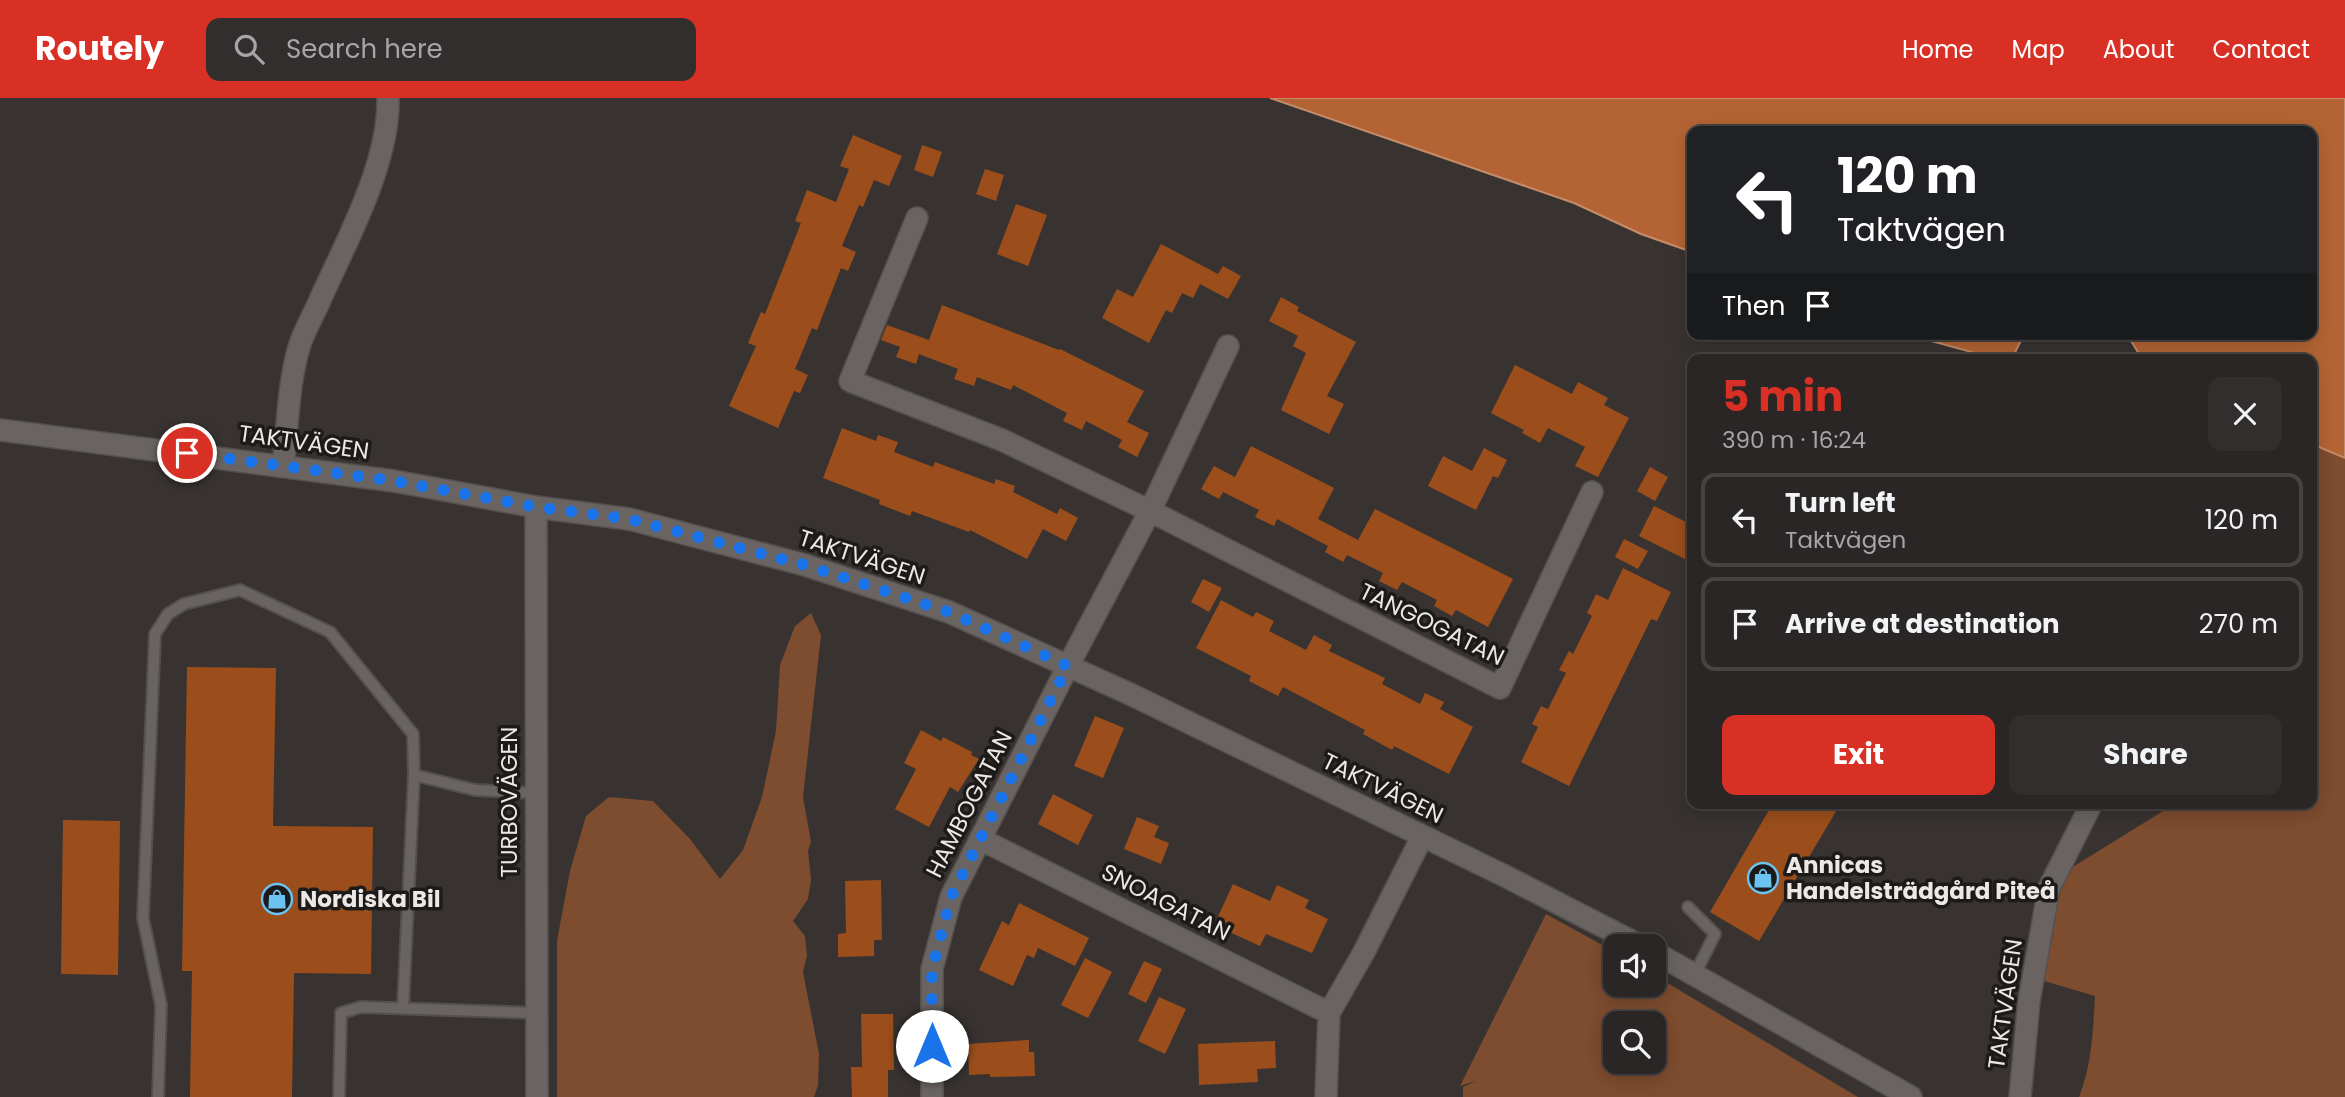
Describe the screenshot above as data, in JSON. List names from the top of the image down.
{
  "streets": {
    "street": [
      "TAKTVÄGEN",
      "TANGOGATAN",
      "TURBOVÄGEN",
      "HAMBOGATAN",
      "SNOAGATAN"
    ]
  },
  "crossings": [
    ["TAKTVÄGEN", "TURBOVÄGEN"],
    ["TAKTVÄGEN", "HAMBOGATAN"],
    ["HAMBOGATAN", "SNOAGATAN"]
  ],
  "places": {
    "shop": ["Annicas Handelsträdgård Piteå", "Nordiska Bil"]
  },
  "page": {
    "header": "Routely",
    "search": "Search here",
    "nav": [
      "Home",
      "Map",
      "About",
      "Contact"
    ],
    "turn": ["120 m", "Taktvägen"],
    "then": "Then",
    "heading": ["5 min", "390 m · 16:24"],
    "list": [
      {
        "name": "Turn left",
        "note": "Taktvägen",
        "value": "120 m"
      },
      {
        "name": "Arrive at destination",
        "value": "270 m"
      }
    ],
    "buttons": ["Exit", "Share"]
  }
}
